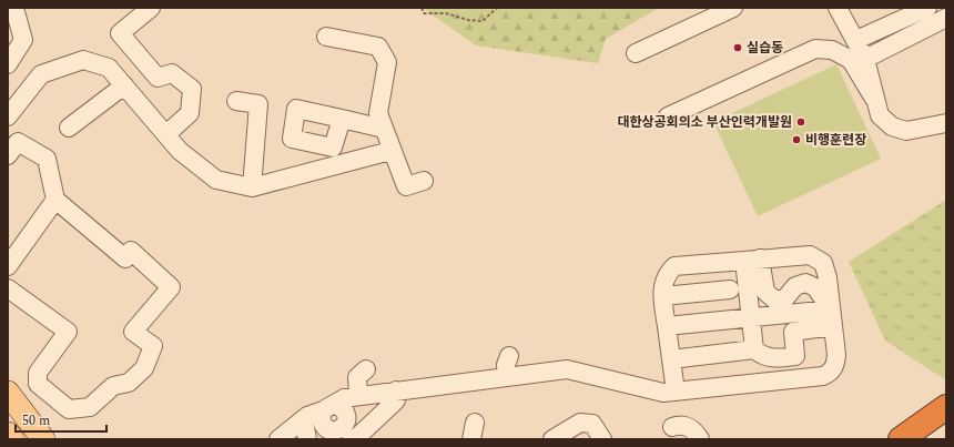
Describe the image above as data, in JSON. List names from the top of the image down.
{
  "places": ["실습동", "대한상공회의소 부산인력개발원", "비행훈련장"],
  "scale_bar": "50 m"
}
